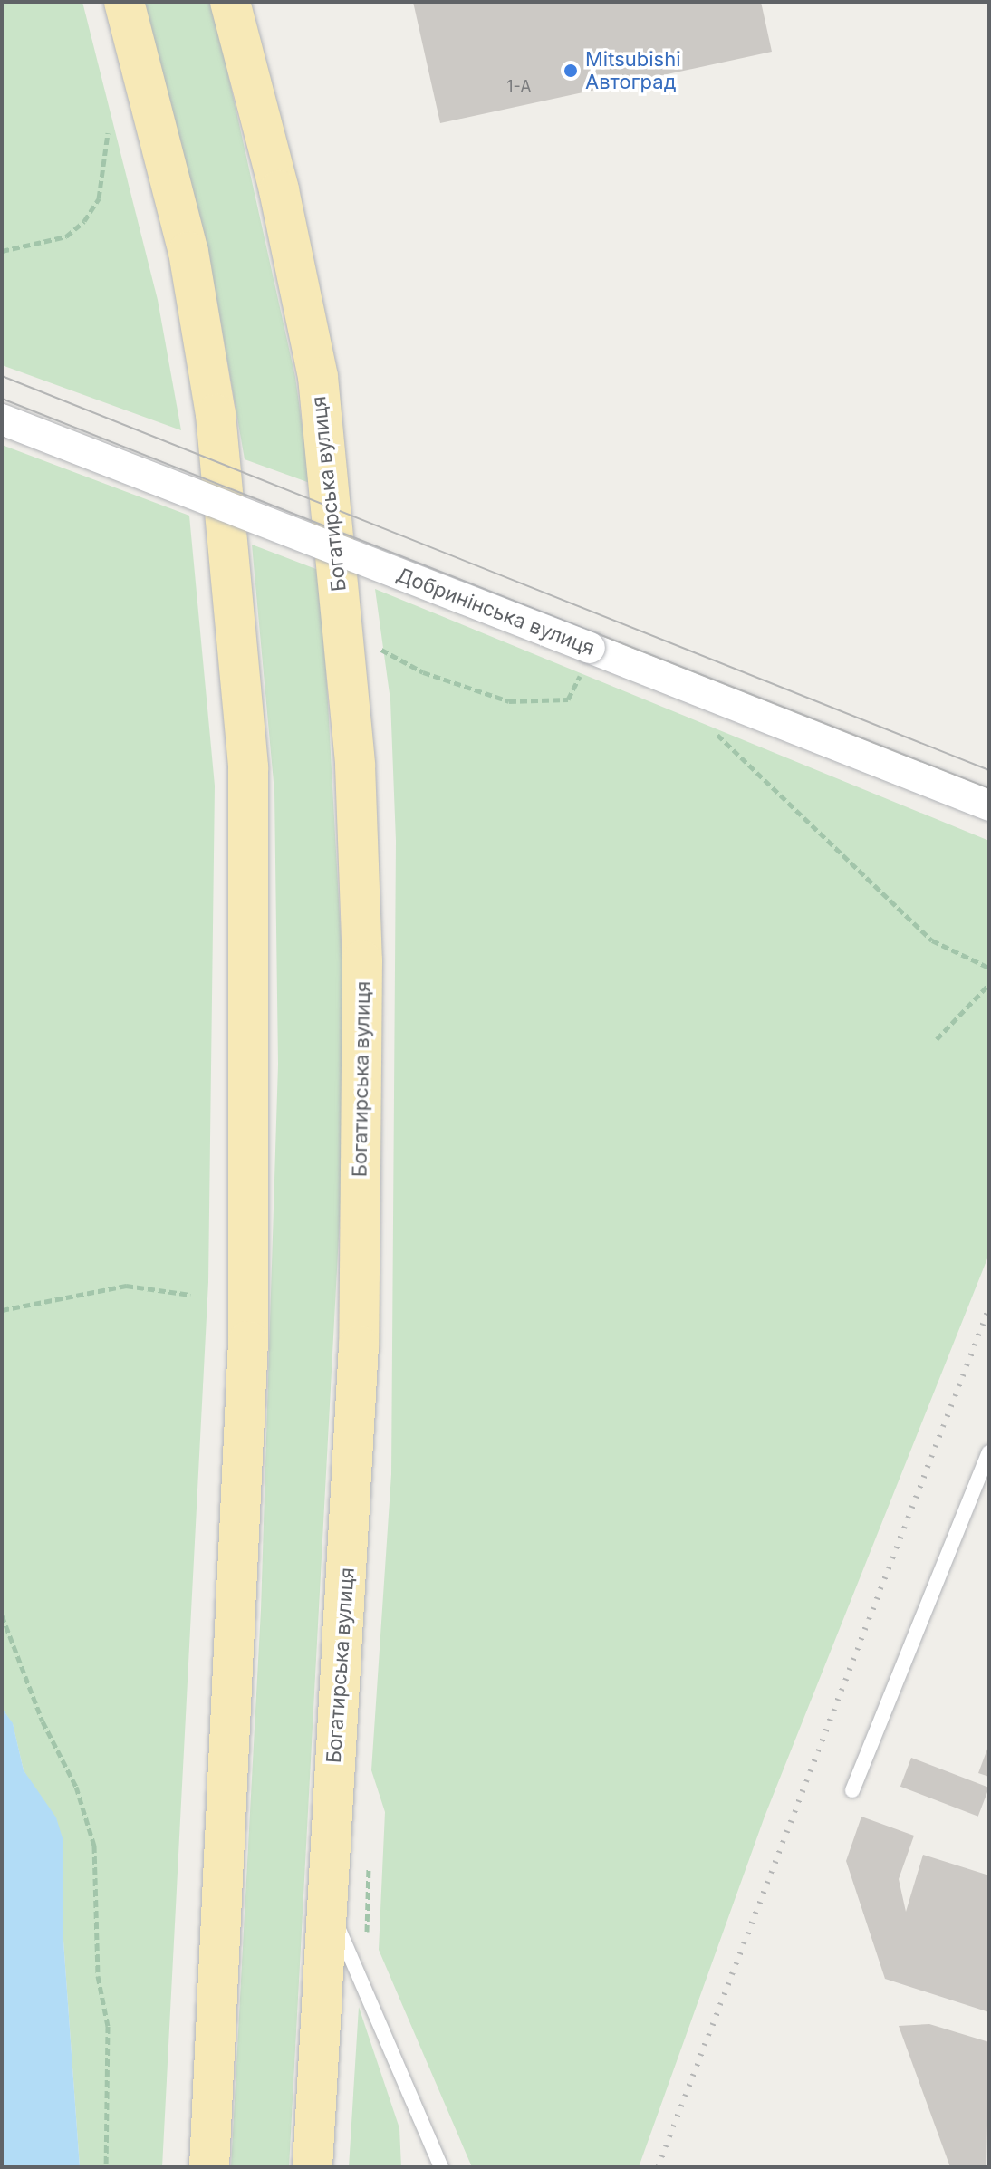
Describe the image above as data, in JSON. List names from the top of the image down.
{
  "streets": {
    "main road": ["Богатирська вулиця"],
    "street": ["Добринінська вулиця"]
  },
  "places": ["Mitsubishi Автоград"],
  "house_numbers": ["1-А"]
}
